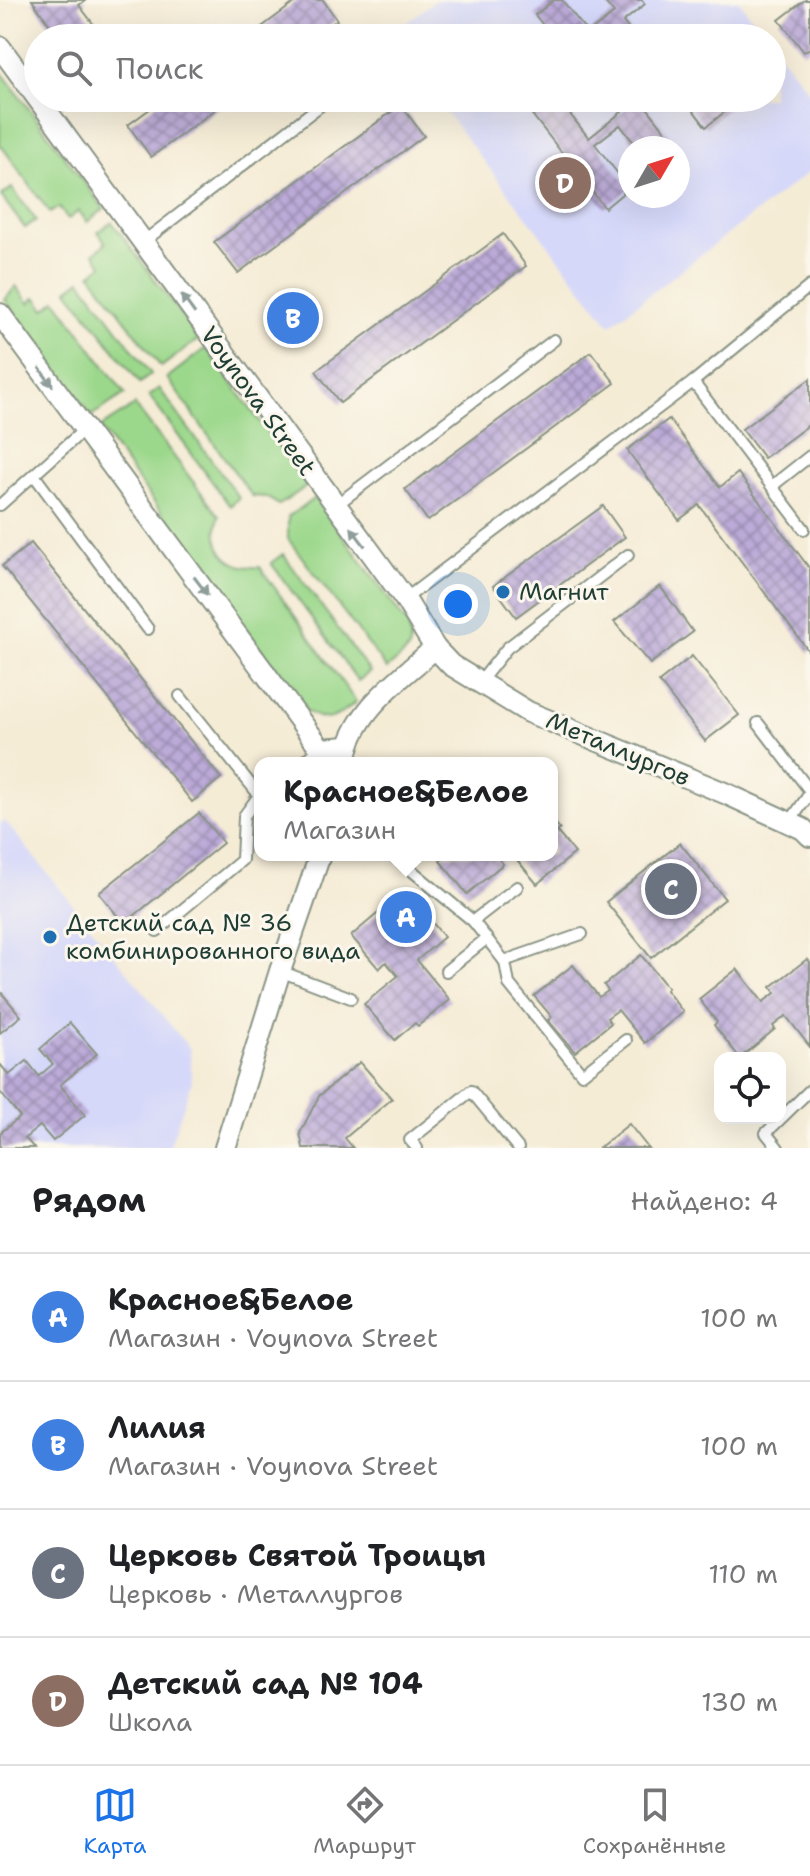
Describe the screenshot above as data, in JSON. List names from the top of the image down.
{
  "streets": {
    "street": ["Voynova Street", "Металлургов"]
  },
  "crossings": [
    ["Voynova Street", "Металлургов"]
  ],
  "places": ["Магнит", "Детский сад № 36 комбинированного вида"],
  "north": "top right",
  "page": {
    "search": "Поиск",
    "pins": [
      "D",
      "B",
      "C",
      "A"
    ],
    "popup": ["Красное&Белое", "Магазин"],
    "heading": ["Рядом", "Найдено: 4"],
    "list": [
      {
        "mark": "A",
        "name": "Красное&Белое",
        "note": "Магазин · Voynova Street",
        "value": "100 m"
      },
      {
        "mark": "B",
        "name": "Лилия",
        "note": "Магазин · Voynova Street",
        "value": "100 m"
      },
      {
        "mark": "C",
        "name": "Церковь Святой Троицы",
        "note": "Церковь · Металлургов",
        "value": "110 m"
      },
      {
        "mark": "D",
        "name": "Детский сад № 104",
        "note": "Школа",
        "value": "130 m"
      }
    ],
    "nav": ["Карта", "Маршрут", "Сохранённые"]
  }
}
